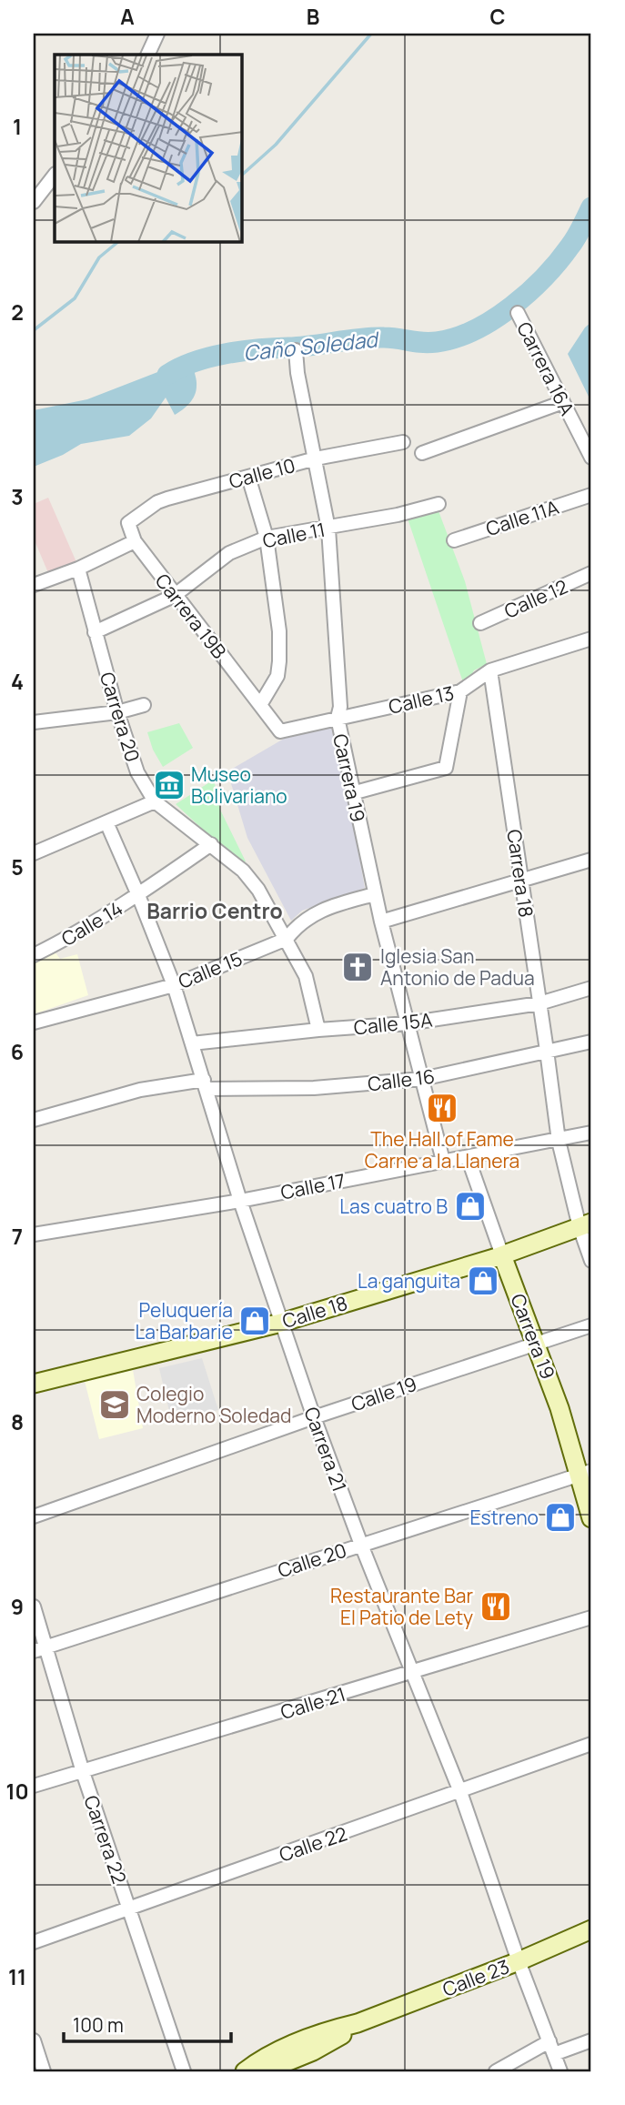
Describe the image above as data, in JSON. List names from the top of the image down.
{
  "streets": {
    "street": [
      "Carrera 16A",
      "Calle 10",
      "Calle 11A",
      "Calle 11",
      "Calle 12",
      "Carrera 19B",
      "Calle 13",
      "Carrera 20",
      "Carrera 19",
      "Carrera 18",
      "Calle 14",
      "Calle 15",
      "Calle 15A",
      "Calle 16",
      "Calle 17",
      "Calle 18",
      "Calle 19",
      "Carrera 21",
      "Calle 20",
      "Calle 21",
      "Carrera 22",
      "Calle 22",
      "Calle 23"
    ]
  },
  "crossings": [
    ["Calle 10", "Carrera 19B"],
    ["Calle 10", "Carrera 19"],
    ["Calle 11", "Carrera 19B"],
    ["Calle 11", "Carrera 20"],
    ["Calle 11", "Carrera 19"],
    ["Carrera 19B", "Calle 13"],
    ["Calle 13", "Carrera 19"],
    ["Calle 13", "Carrera 18"],
    ["Carrera 20", "Calle 14"],
    ["Carrera 20", "Calle 15"],
    ["Carrera 20", "Calle 15A"],
    ["Carrera 19", "Calle 15"],
    ["Carrera 19", "Calle 15A"],
    ["Carrera 19", "Calle 16"],
    ["Carrera 19", "Calle 17"],
    ["Carrera 19", "Calle 18"],
    ["Carrera 19", "Calle 19"],
    ["Carrera 19", "Calle 20"],
    ["Carrera 18", "Calle 15A"],
    ["Carrera 18", "Calle 16"],
    ["Carrera 18", "Calle 17"],
    ["Carrera 18", "Calle 18"],
    ["Calle 14", "Carrera 21"],
    ["Calle 15", "Carrera 21"],
    ["Calle 15A", "Carrera 21"],
    ["Calle 16", "Carrera 21"],
    ["Calle 17", "Carrera 21"],
    ["Calle 18", "Carrera 21"],
    ["Calle 19", "Carrera 21"],
    ["Carrera 21", "Calle 20"],
    ["Carrera 21", "Calle 21"],
    ["Carrera 21", "Calle 22"],
    ["Carrera 21", "Calle 23"],
    ["Calle 20", "Carrera 22"],
    ["Calle 21", "Carrera 22"],
    ["Carrera 22", "Calle 22"]
  ],
  "districts": ["Barrio Centro"],
  "water": ["Caño Soledad"],
  "places": {
    "museum": ["Museo Bolivariano"],
    "church": ["Iglesia San Antonio de Padua"],
    "restaurant": ["The Hall of Fame Carne a la Llanera", "Restaurante Bar El Patio de Lety"],
    "shop": [
      "Las cuatro B",
      "La ganguita",
      "Peluquería La Barbarie",
      "Estreno"
    ],
    "school or university": ["Colegio Moderno Soledad"]
  },
  "scale_bar": "100 m",
  "grid": {
    "columns": ["A", "B", "C"],
    "rows": [
      "1",
      "2",
      "3",
      "4",
      "5",
      "6",
      "7",
      "8",
      "9",
      "10",
      "11"
    ]
  }
}
